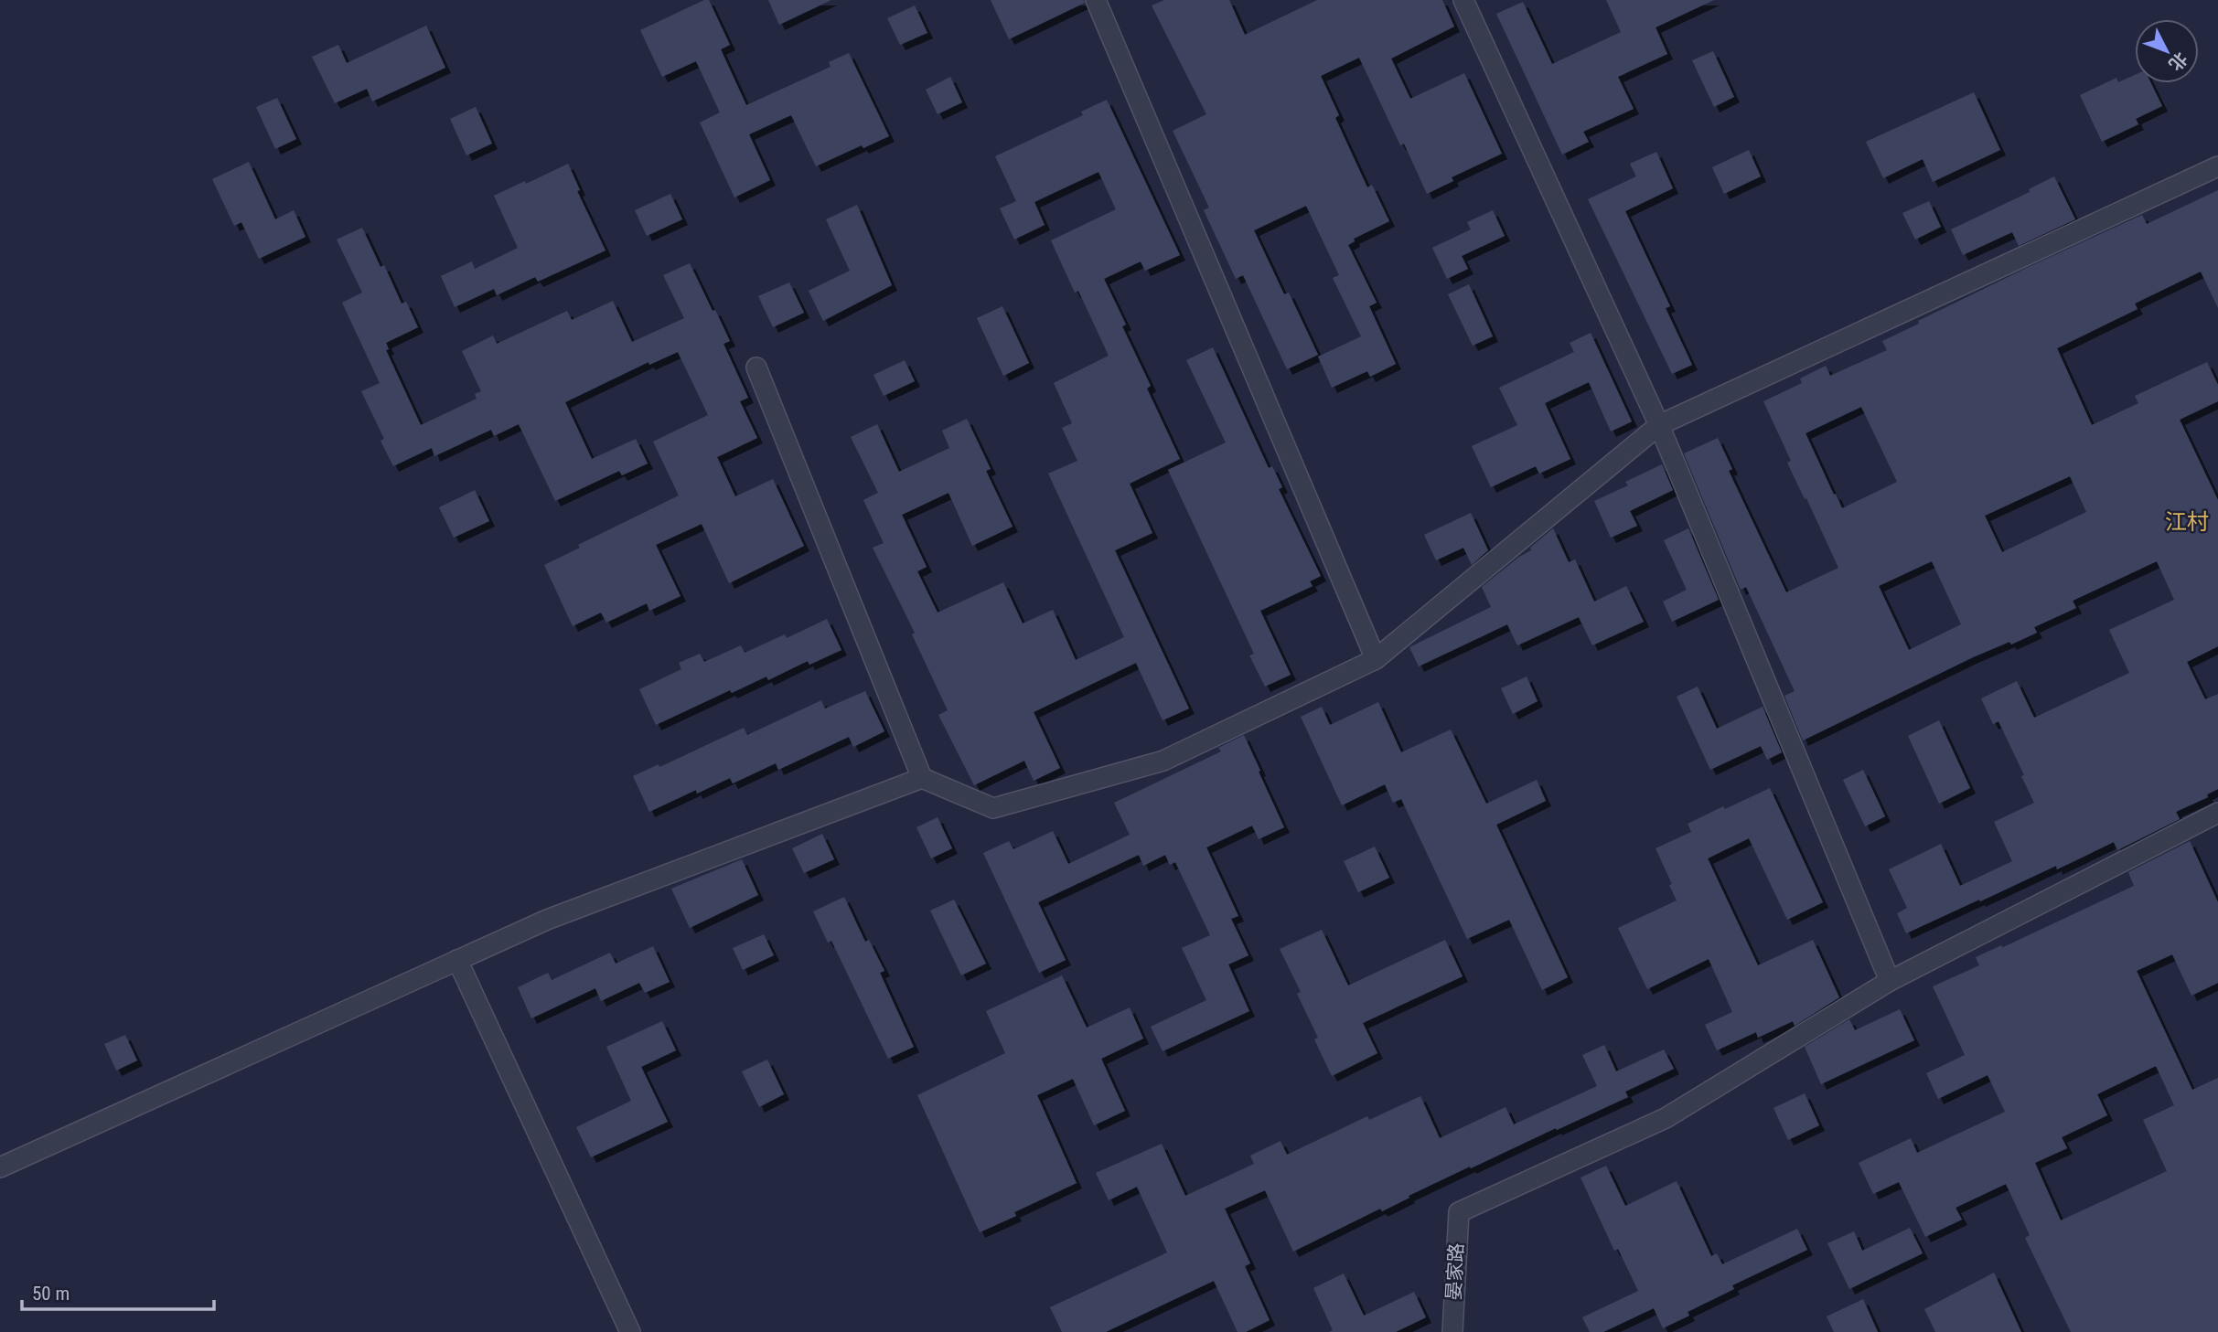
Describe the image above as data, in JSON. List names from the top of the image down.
{
  "streets": {
    "street": ["晏家路"]
  },
  "districts": ["江村"],
  "scale_bar": "50 m",
  "north": "bottom right"
}
